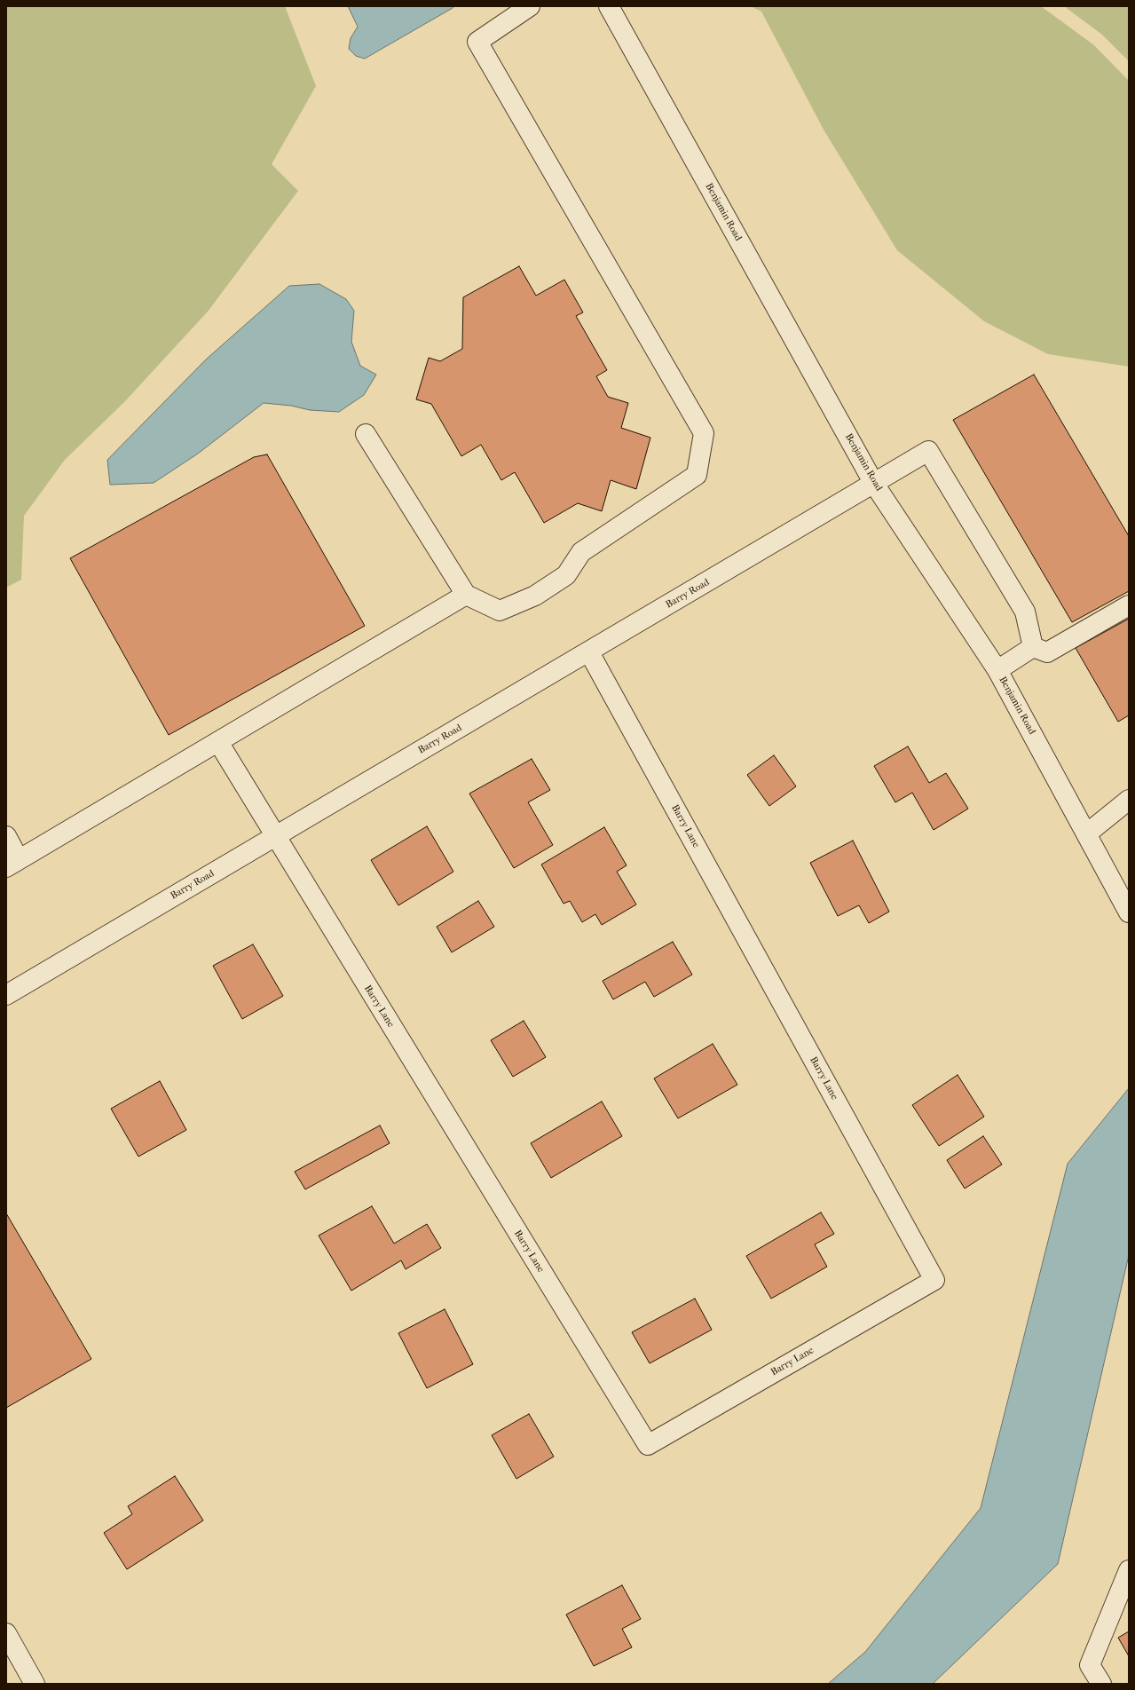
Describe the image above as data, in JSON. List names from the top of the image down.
{
  "streets": {
    "street": ["Benjamin Road", "Barry Road", "Barry Lane"]
  },
  "crossings": [
    ["Benjamin Road", "Barry Road"],
    ["Barry Road", "Barry Lane"]
  ]
}
